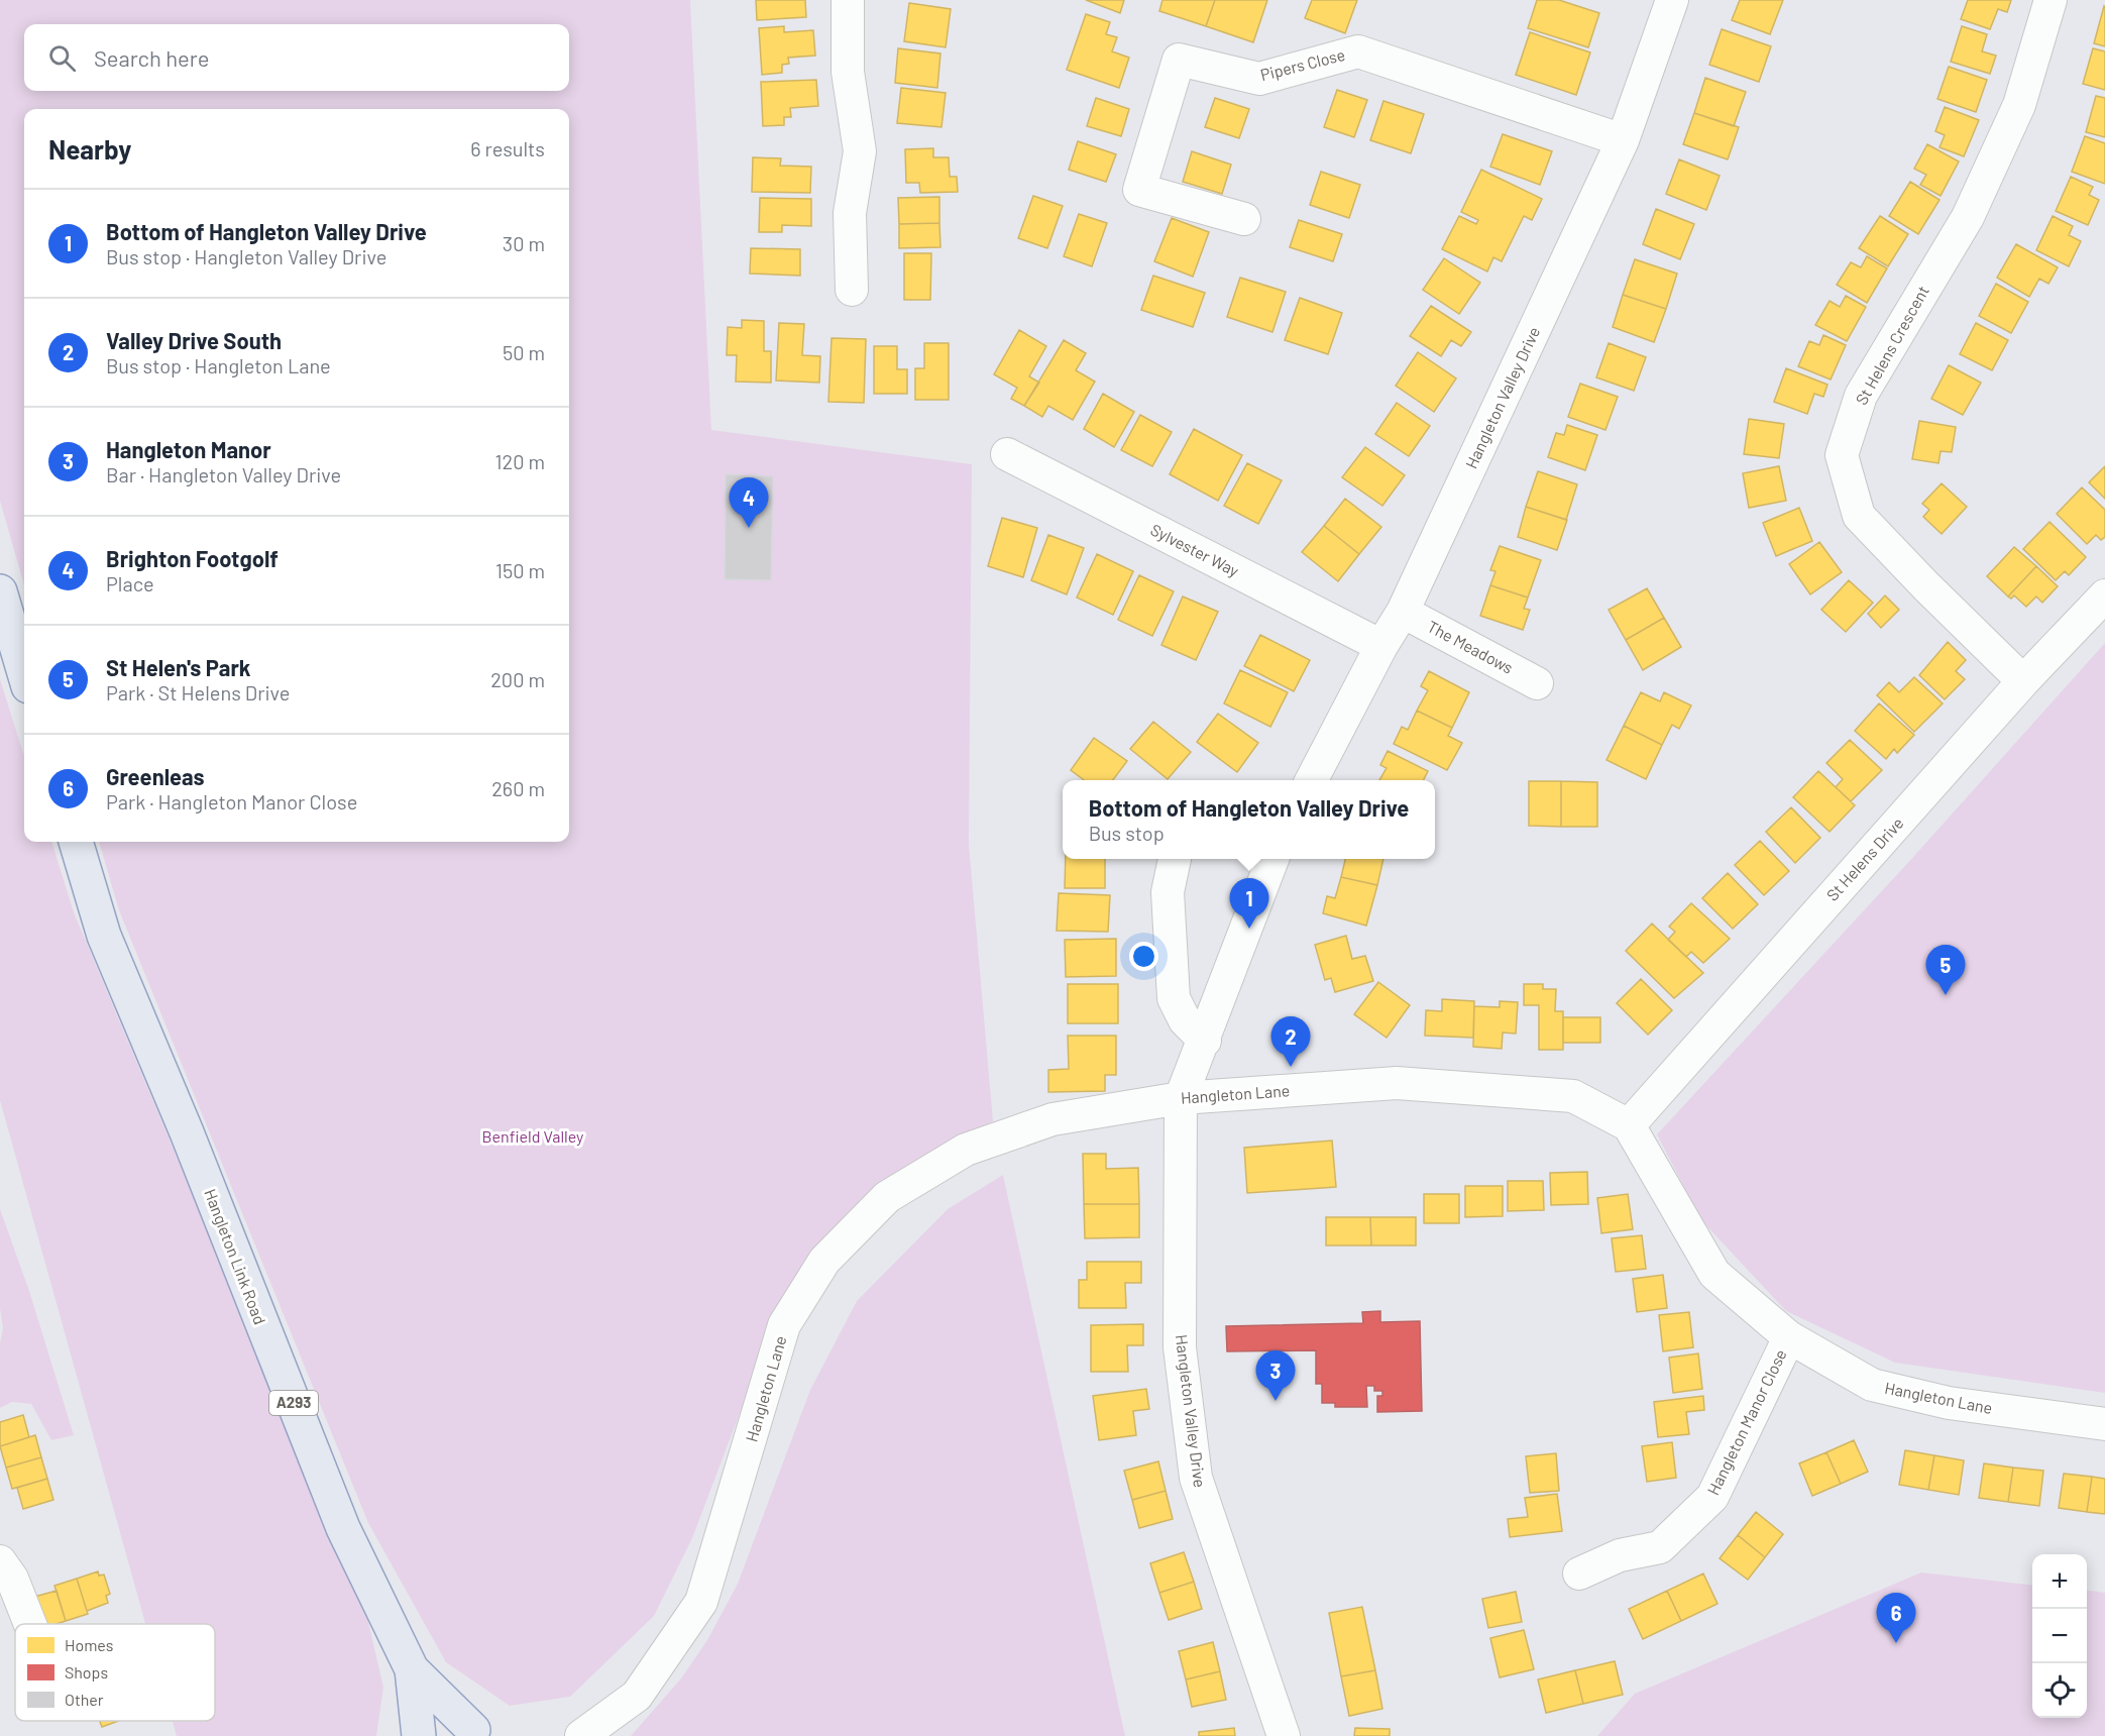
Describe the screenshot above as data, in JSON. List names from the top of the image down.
{
  "streets": {
    "highway": ["Hangleton Link Road", "A293"],
    "street": [
      "Pipers Close",
      "St Helens Crescent",
      "Hangleton Valley Drive",
      "Sylvester Way",
      "The Meadows",
      "St Helens Drive",
      "Hangleton Lane",
      "Hangleton Manor Close"
    ]
  },
  "crossings": [
    ["Pipers Close", "Hangleton Valley Drive"],
    ["St Helens Crescent", "St Helens Drive"],
    ["Hangleton Valley Drive", "Sylvester Way"],
    ["Hangleton Valley Drive", "The Meadows"],
    ["Hangleton Valley Drive", "Hangleton Lane"],
    ["St Helens Drive", "Hangleton Lane"],
    ["Hangleton Lane", "Hangleton Manor Close"]
  ],
  "parks": ["Benfield Valley"],
  "legend": ["Homes", "Shops", "Other"],
  "page": {
    "search": "Search here",
    "heading": ["Nearby", "6 results"],
    "list": [
      {
        "mark": "1",
        "name": "Bottom of Hangleton Valley Drive",
        "note": "Bus stop · Hangleton Valley Drive",
        "value": "30 m"
      },
      {
        "mark": "2",
        "name": "Valley Drive South",
        "note": "Bus stop · Hangleton Lane",
        "value": "50 m"
      },
      {
        "mark": "3",
        "name": "Hangleton Manor",
        "note": "Bar · Hangleton Valley Drive",
        "value": "120 m"
      },
      {
        "mark": "4",
        "name": "Brighton Footgolf",
        "note": "Place",
        "value": "150 m"
      },
      {
        "mark": "5",
        "name": "St Helen's Park",
        "note": "Park · St Helens Drive",
        "value": "200 m"
      },
      {
        "mark": "6",
        "name": "Greenleas",
        "note": "Park · Hangleton Manor Close",
        "value": "260 m"
      }
    ],
    "pins": [
      "4",
      "1",
      "5",
      "2",
      "3",
      "6"
    ],
    "popup": ["Bottom of Hangleton Valley Drive", "Bus stop"],
    "map_buttons": ["+", "−"]
  }
}
